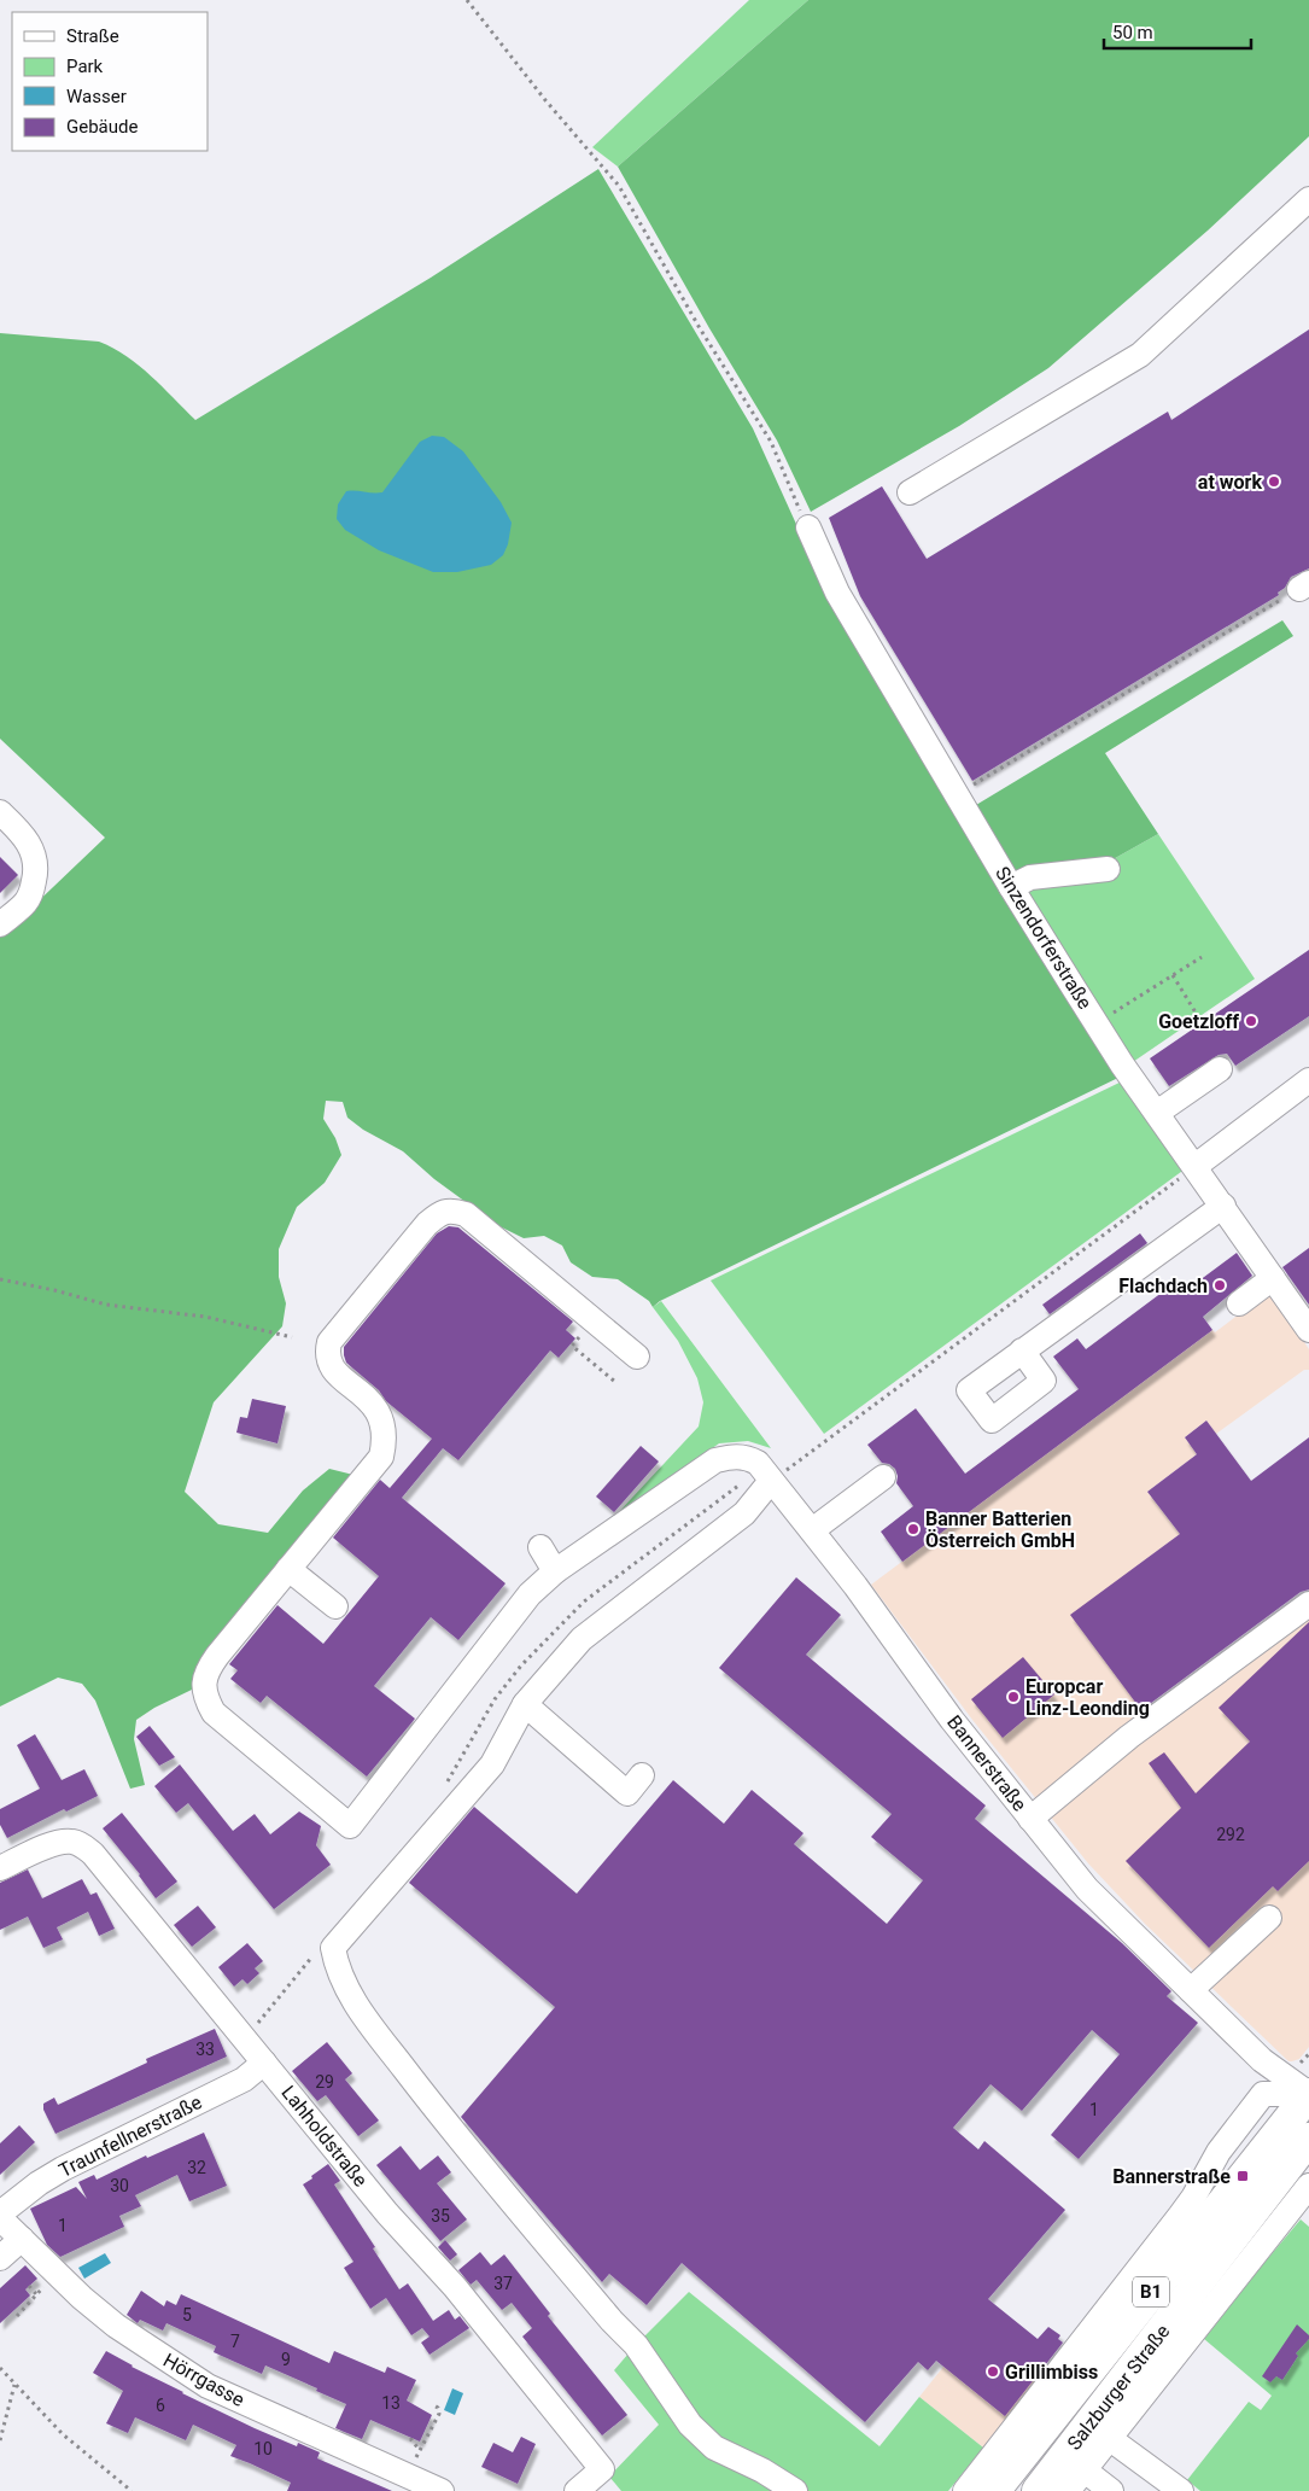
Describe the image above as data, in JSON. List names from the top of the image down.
{
  "streets": {
    "main road": ["B1", "Salzburger Straße"],
    "street": [
      "Sinzendorferstraße",
      "Bannerstraße",
      "Traunfellnerstraße",
      "Lahholdstraße",
      "Hörrgasse"
    ]
  },
  "crossings": [
    ["Bannerstraße", "Salzburger Straße"],
    ["Traunfellnerstraße", "Lahholdstraße"],
    ["Traunfellnerstraße", "Hörrgasse"]
  ],
  "places": {
    "other": [
      "at work",
      "Goetzloff",
      "Flachdach",
      "Banner Batterien Österreich GmbH",
      "Europcar Linz-Leonding",
      "Grillimbiss"
    ],
    "transit": ["Bannerstraße"]
  },
  "house_numbers": [
    "292",
    "33",
    "29",
    "1",
    "32",
    "30",
    "35",
    "1",
    "37",
    "5",
    "7",
    "9",
    "13",
    "6",
    "10"
  ],
  "legend": [
    "Straße",
    "Park",
    "Wasser",
    "Gebäude"
  ],
  "scale_bar": "50 m"
}
